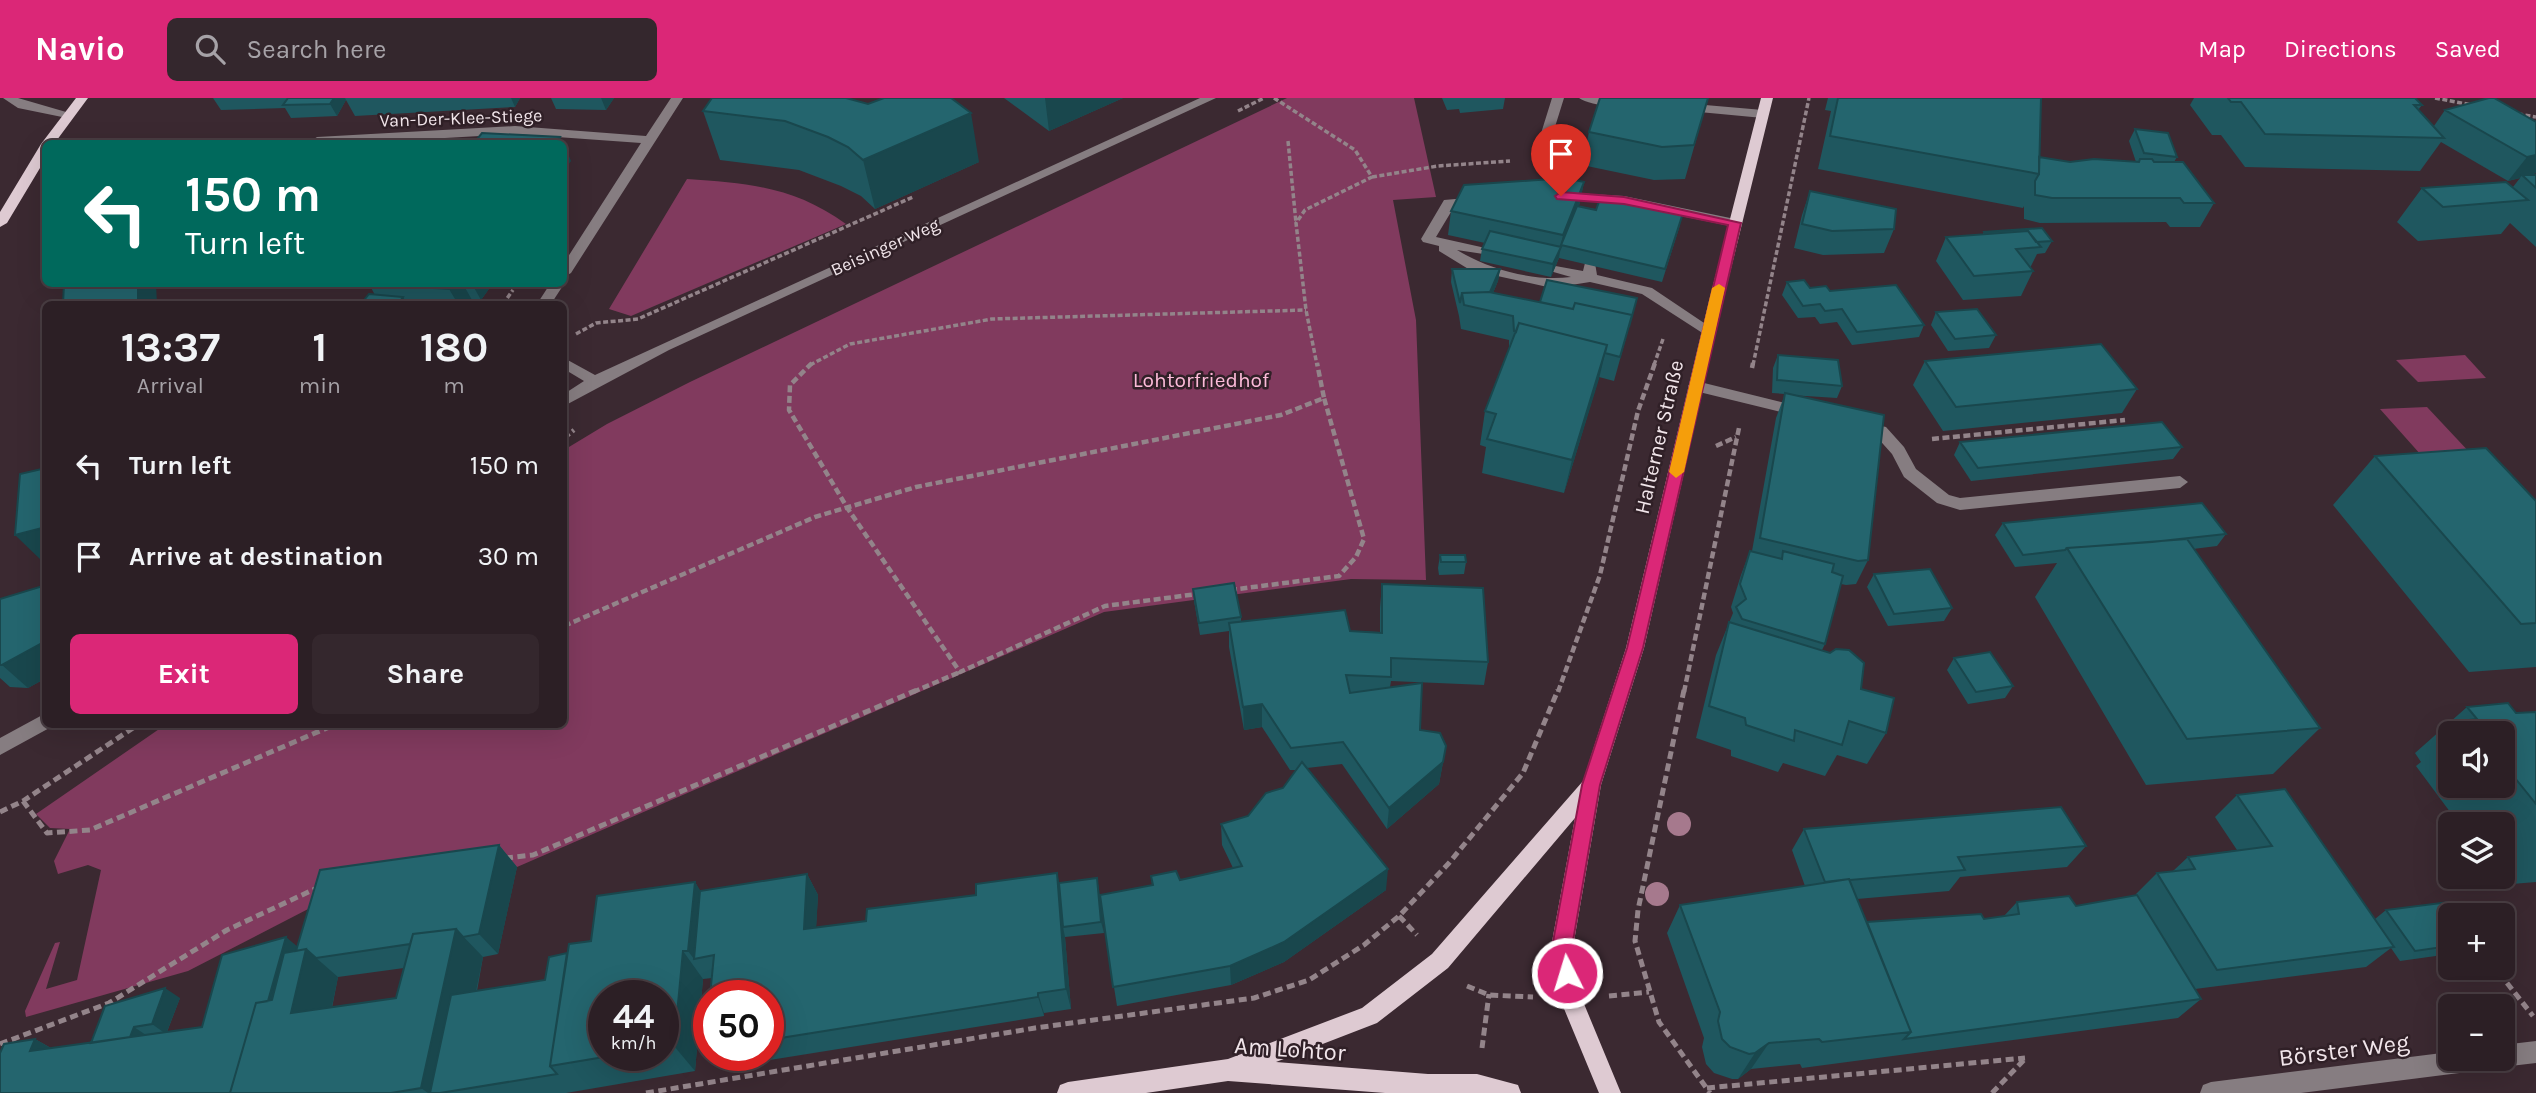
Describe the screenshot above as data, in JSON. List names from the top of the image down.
{
  "streets": {
    "main road": ["Halterner Straße", "Am Lohtor"],
    "street": ["Van-Der-Klee-Stiege", "Beisinger Weg", "Börster Weg"]
  },
  "crossings": [
    ["Halterner Straße", "Am Lohtor"]
  ],
  "parks": ["Lohtorfriedhof"],
  "page": {
    "header": "Navio",
    "search": "Search here",
    "nav": ["Map", "Directions", "Saved"],
    "turn": ["150 m", "Turn left"],
    "eta": [
      "13:37",
      "Arrival",
      "1",
      "min",
      "180",
      "m"
    ],
    "list": [
      {
        "name": "Turn left",
        "value": "150 m"
      },
      {
        "name": "Arrive at destination",
        "value": "30 m"
      }
    ],
    "buttons": ["Exit", "Share"],
    "map_buttons": ["+", "−"],
    "speed": "44 km/h",
    "limit": "50"
  }
}
